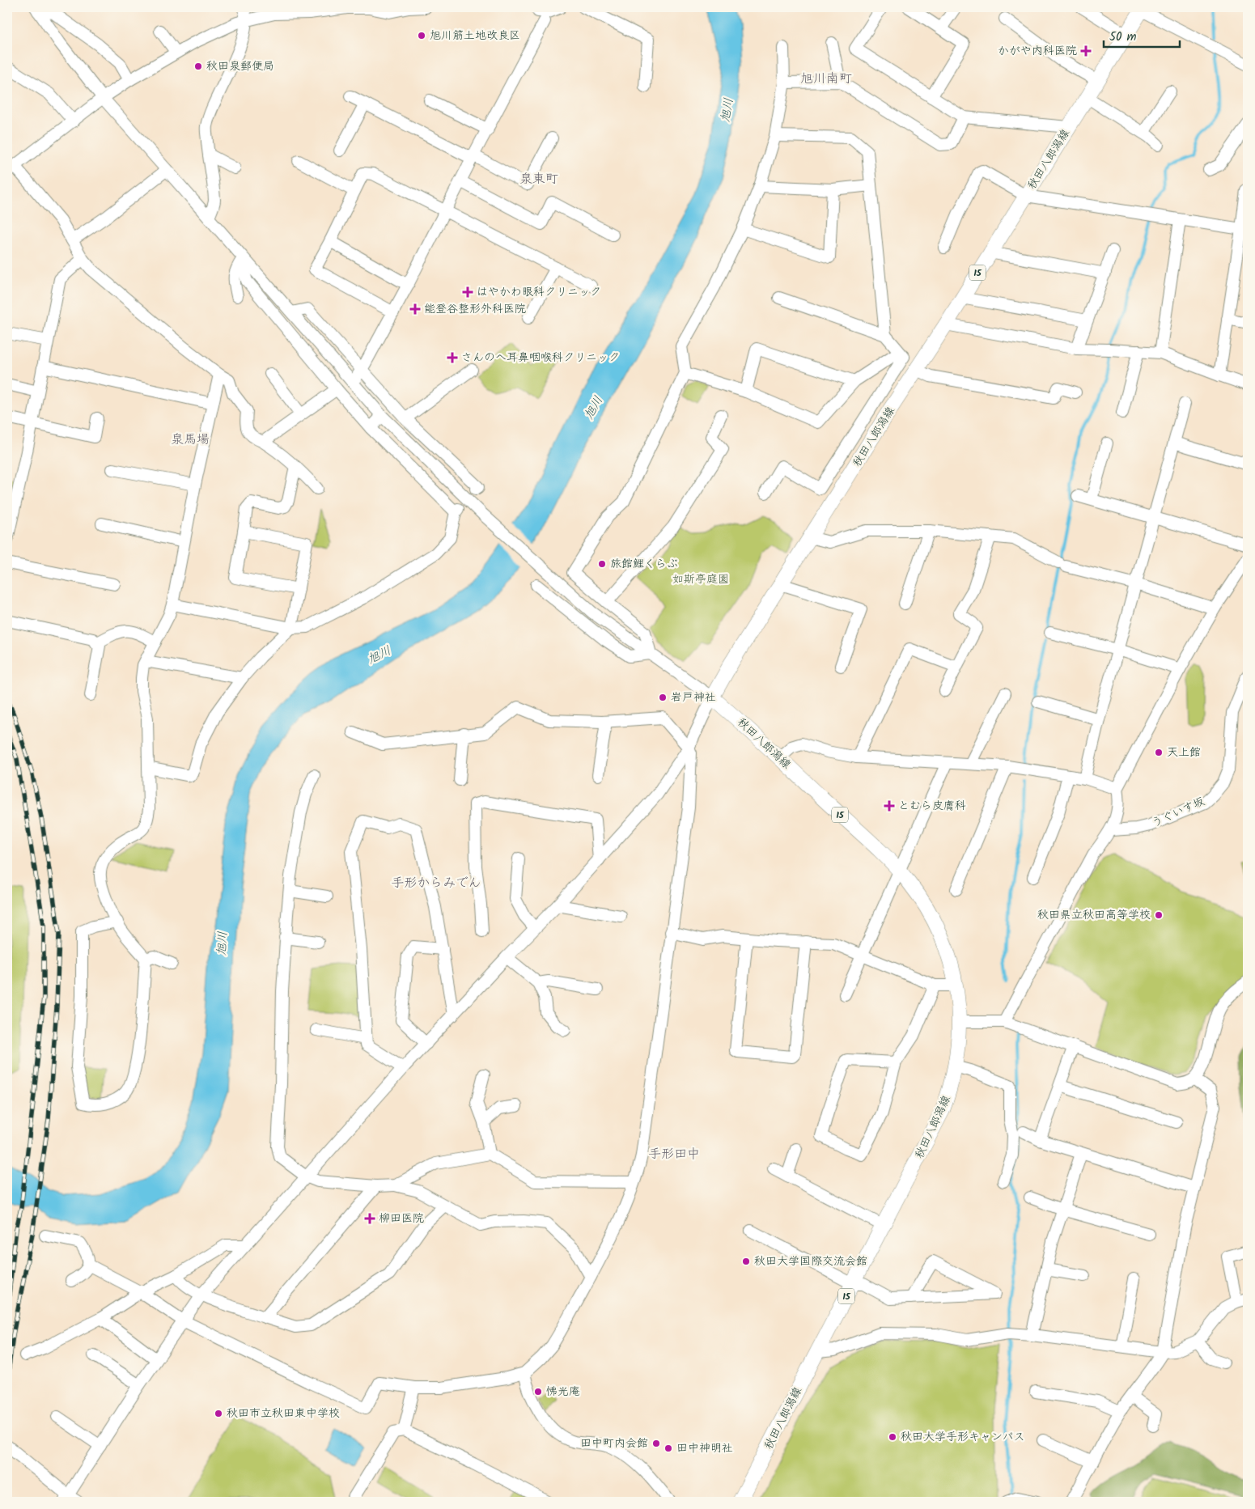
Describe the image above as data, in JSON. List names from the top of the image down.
{
  "streets": {
    "main road": ["秋田八郎潟線", "15"],
    "street": ["うぐいす坂"]
  },
  "districts": [
    "旭川南町",
    "泉東町",
    "泉馬場",
    "手形からみでん",
    "手形田中"
  ],
  "water": ["旭川"],
  "parks": ["如斯亭庭園"],
  "places": {
    "other": [
      "旭川筋土地改良区",
      "秋田泉郵便局",
      "旅館鯉くらぶ",
      "岩戸神社",
      "天上館",
      "秋田県立秋田高等学校",
      "秋田大学国際交流会館",
      "怫光庵",
      "秋田市立秋田東中学校",
      "秋田大学手形キャンパス",
      "田中町内会館",
      "田中神明社"
    ],
    "health": [
      "かがや内科医院",
      "はやかわ眼科クリニック",
      "能登谷整形外科医院",
      "さんのへ耳鼻咽喉科クリニック",
      "とむら皮膚科",
      "柳田医院"
    ]
  },
  "scale_bar": "50 m"
}
